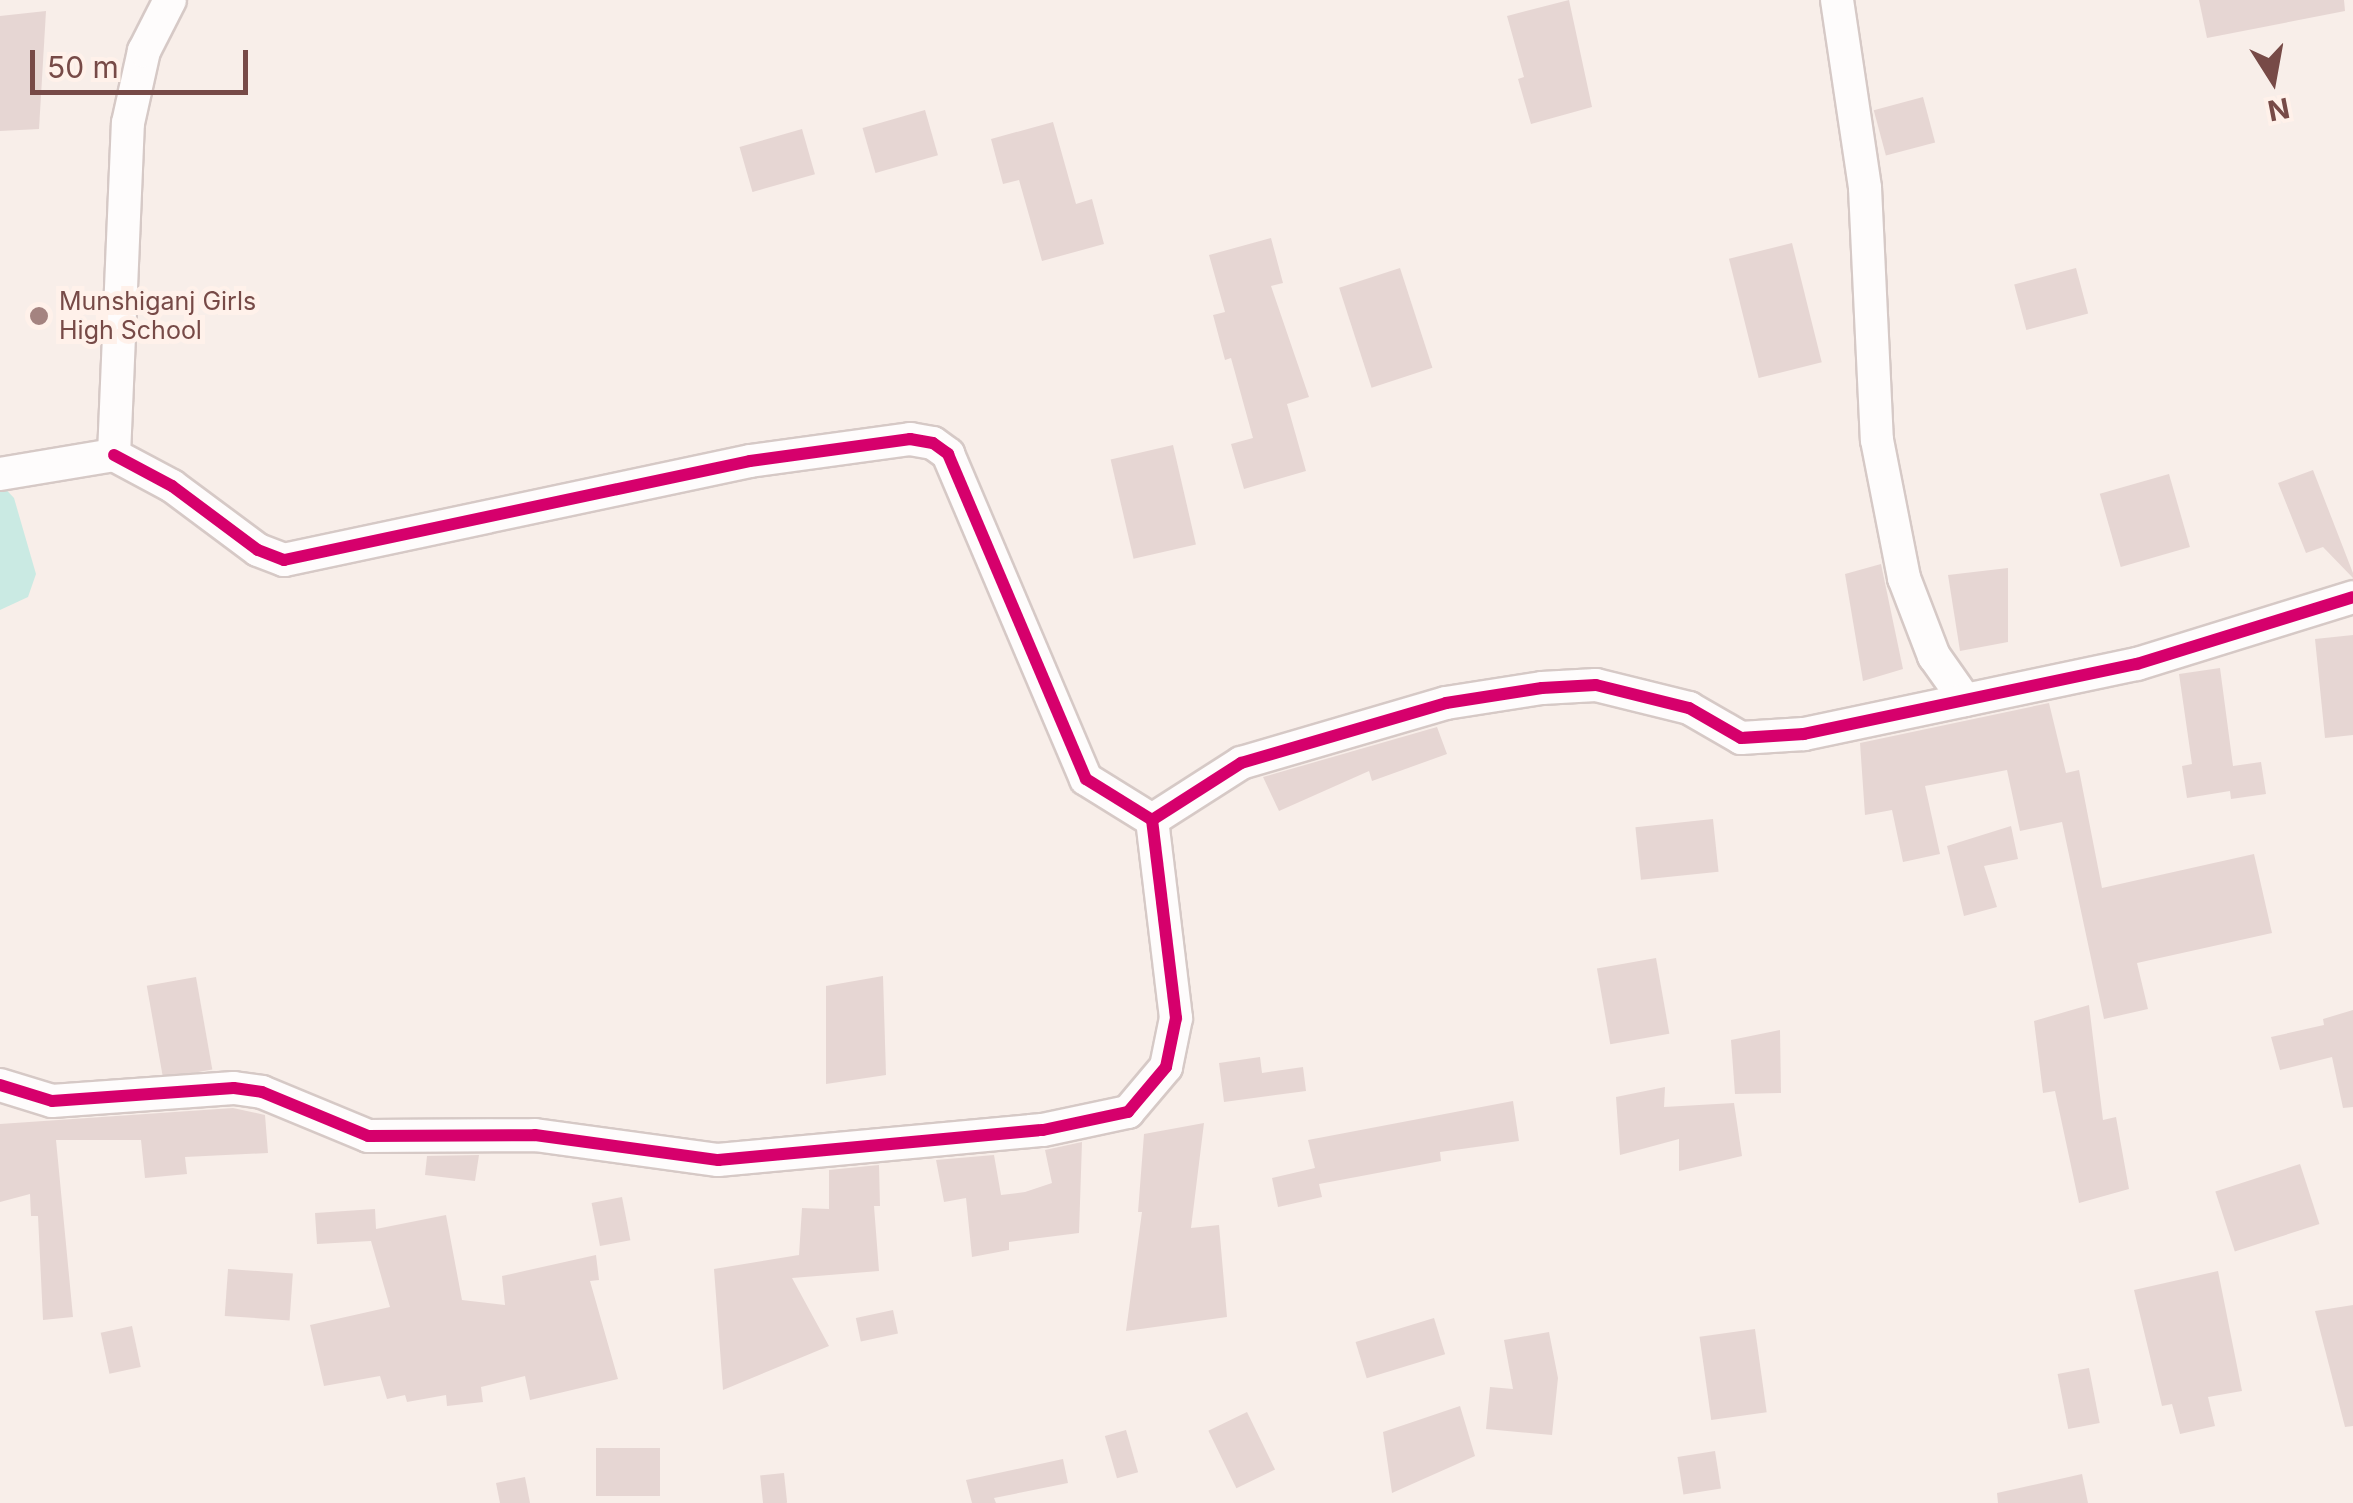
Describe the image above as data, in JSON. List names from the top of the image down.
{
  "places": ["Munshiganj Girls High School"],
  "scale_bar": "50 m",
  "north": "bottom"
}
